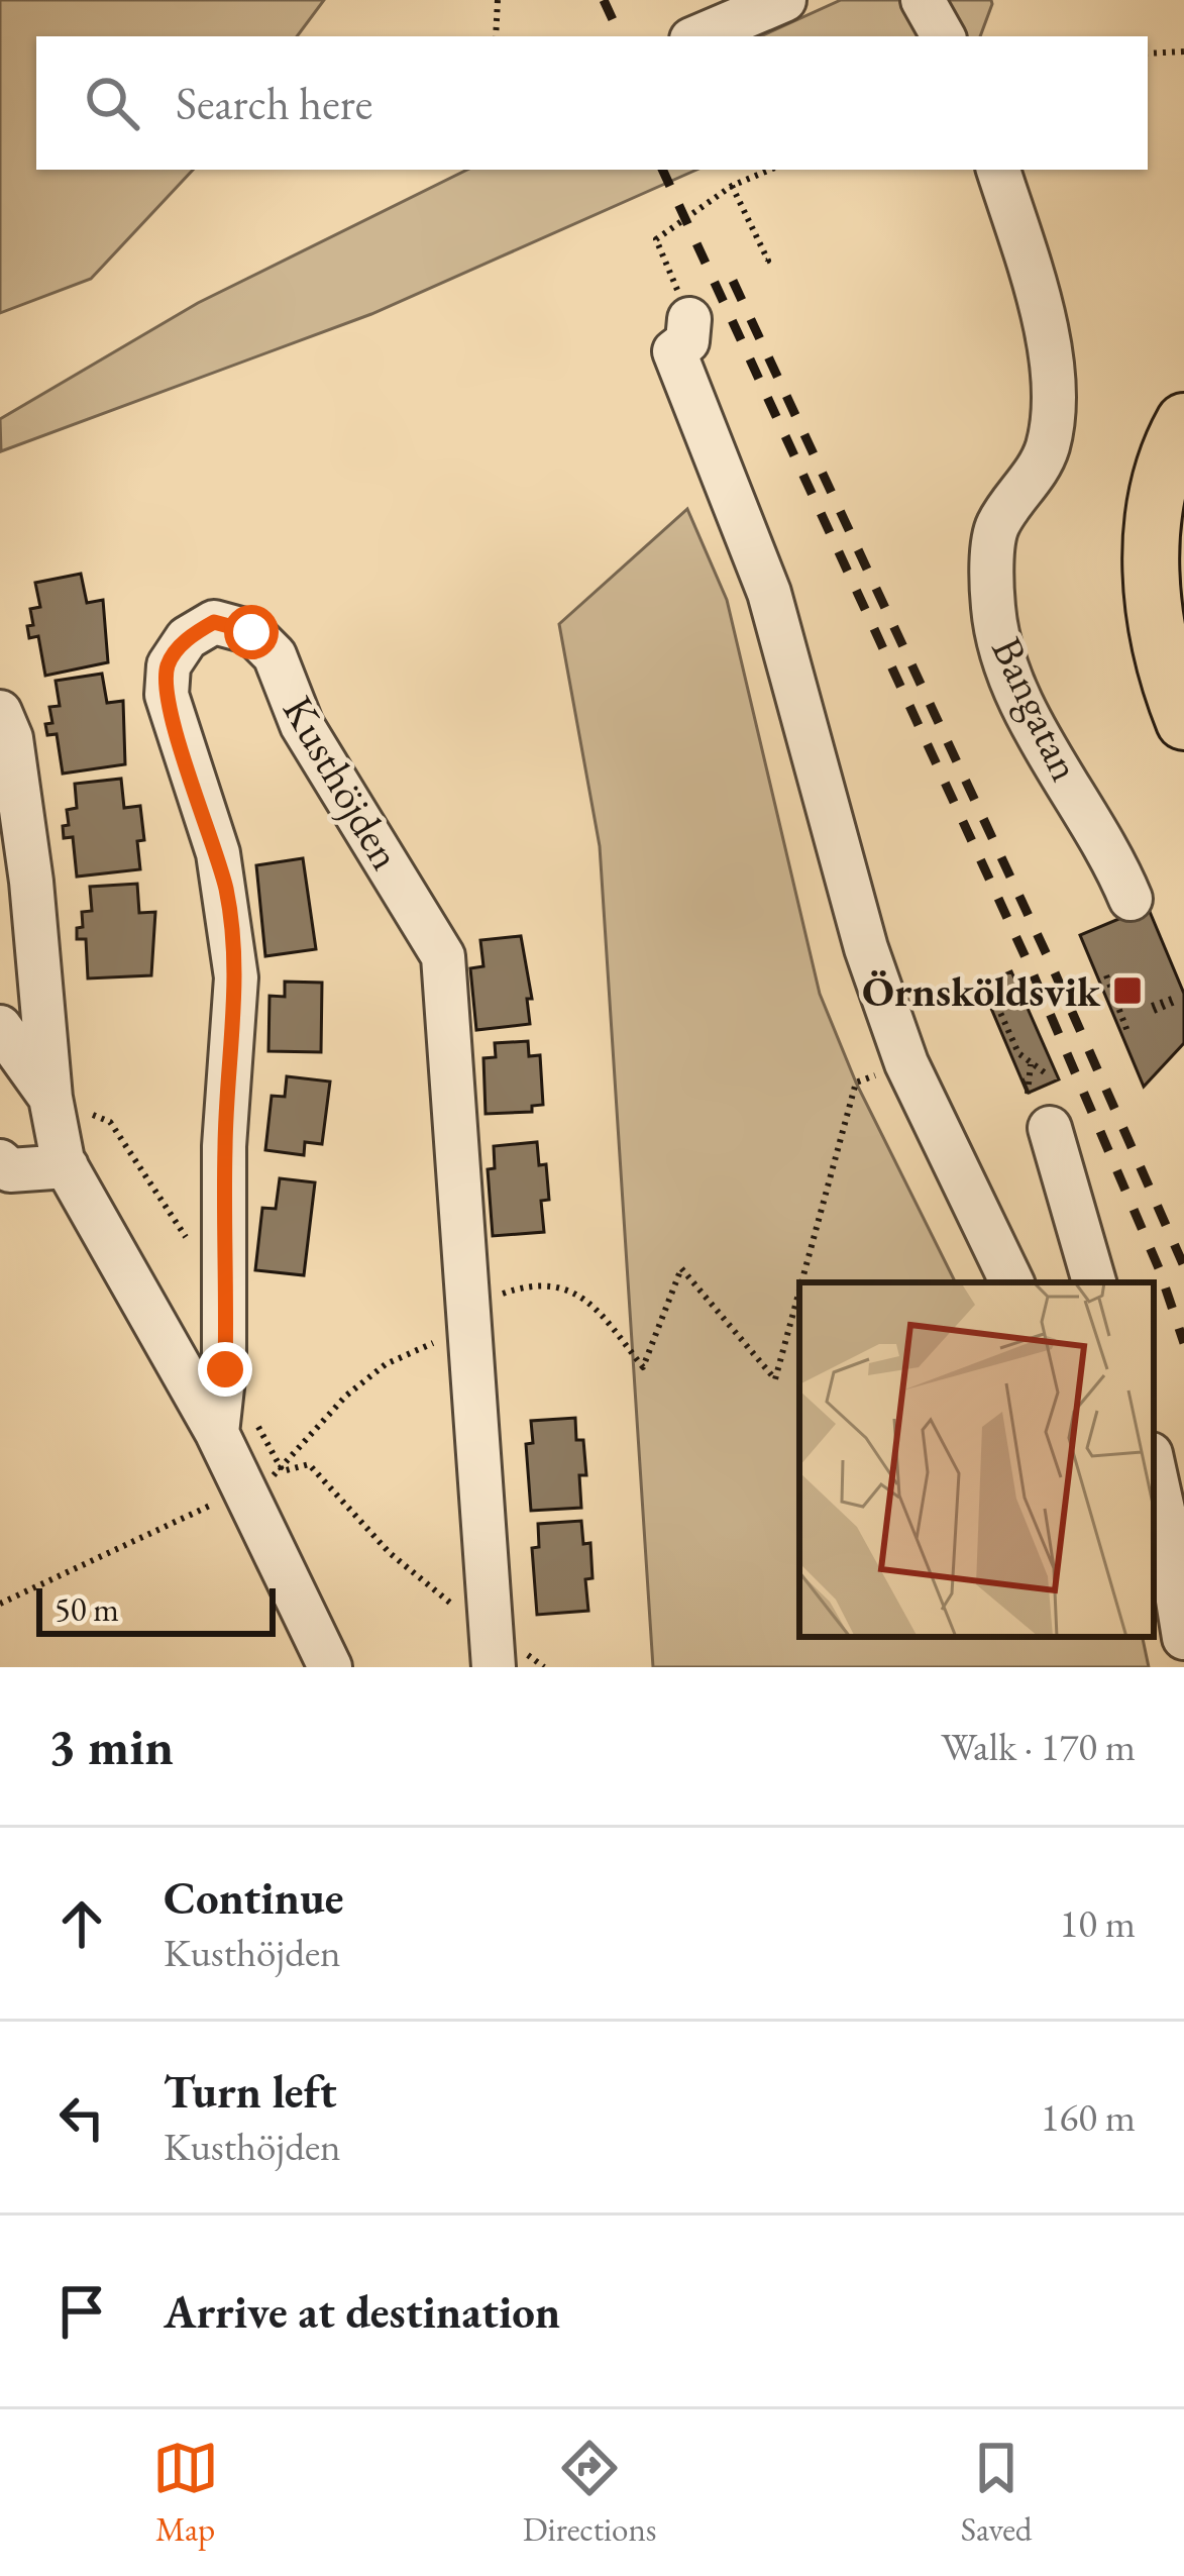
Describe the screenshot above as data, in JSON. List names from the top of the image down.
{
  "streets": {
    "street": ["Bangatan", "Kusthöjden"]
  },
  "places": {
    "transit": ["Örnsköldsvik"]
  },
  "scale_bar": "50 m",
  "page": {
    "search": "Search here",
    "scale": "50 m",
    "heading": ["3 min", "Walk · 170 m"],
    "list": [
      ["Continue", "Kusthöjden", "10 m"],
      ["Turn left", "Kusthöjden", "160 m"],
      "Arrive at destination"
    ],
    "nav": ["Map", "Directions", "Saved"]
  }
}
